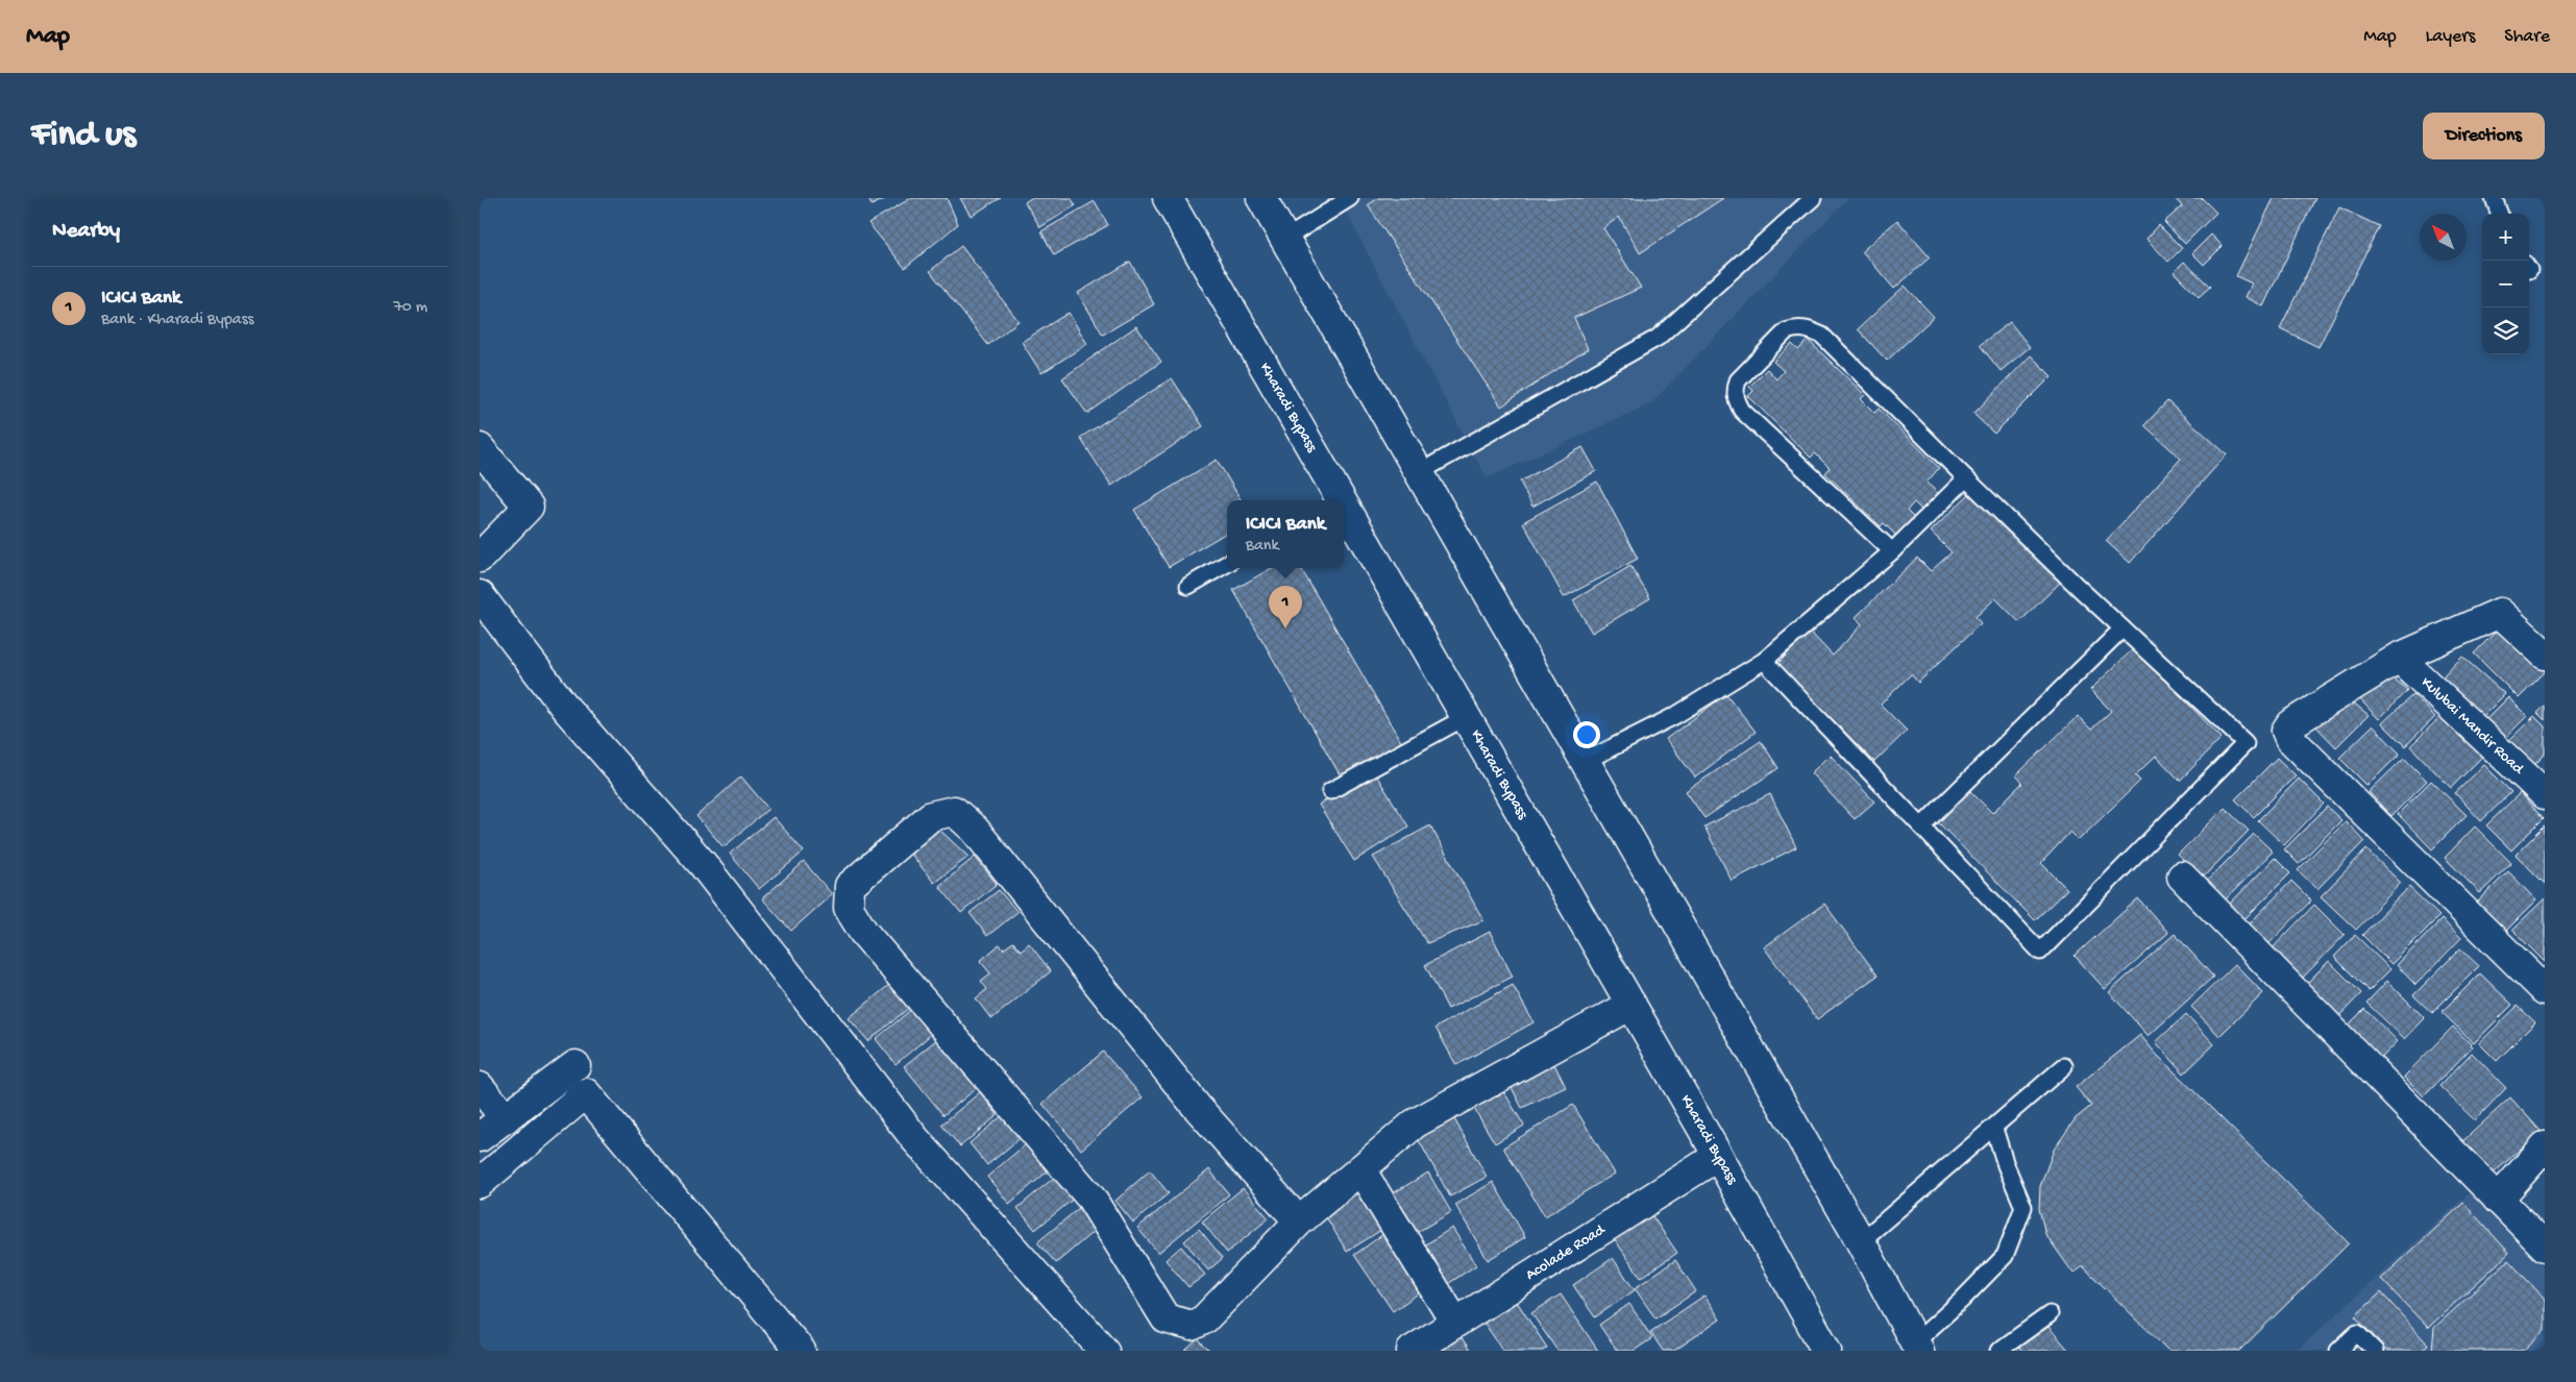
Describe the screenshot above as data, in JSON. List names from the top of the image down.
{
  "streets": {
    "main road": ["Kharadi Bypass", "Kulubai Mandir Road", "Acolade Road"]
  },
  "crossings": [
    ["Kharadi Bypass", "Acolade Road"]
  ],
  "north": "top left",
  "page": {
    "header": "Map",
    "nav": ["Map", "Layers", "Share"],
    "buttons": "Directions",
    "title": "Find us",
    "heading": "Nearby",
    "map_buttons": ["+", "−"],
    "list": [
      {
        "mark": "1",
        "name": "ICICI Bank",
        "note": "Bank · Kharadi Bypass",
        "value": "70 m"
      }
    ],
    "popup": ["ICICI Bank", "Bank"],
    "pins": "1"
  }
}
